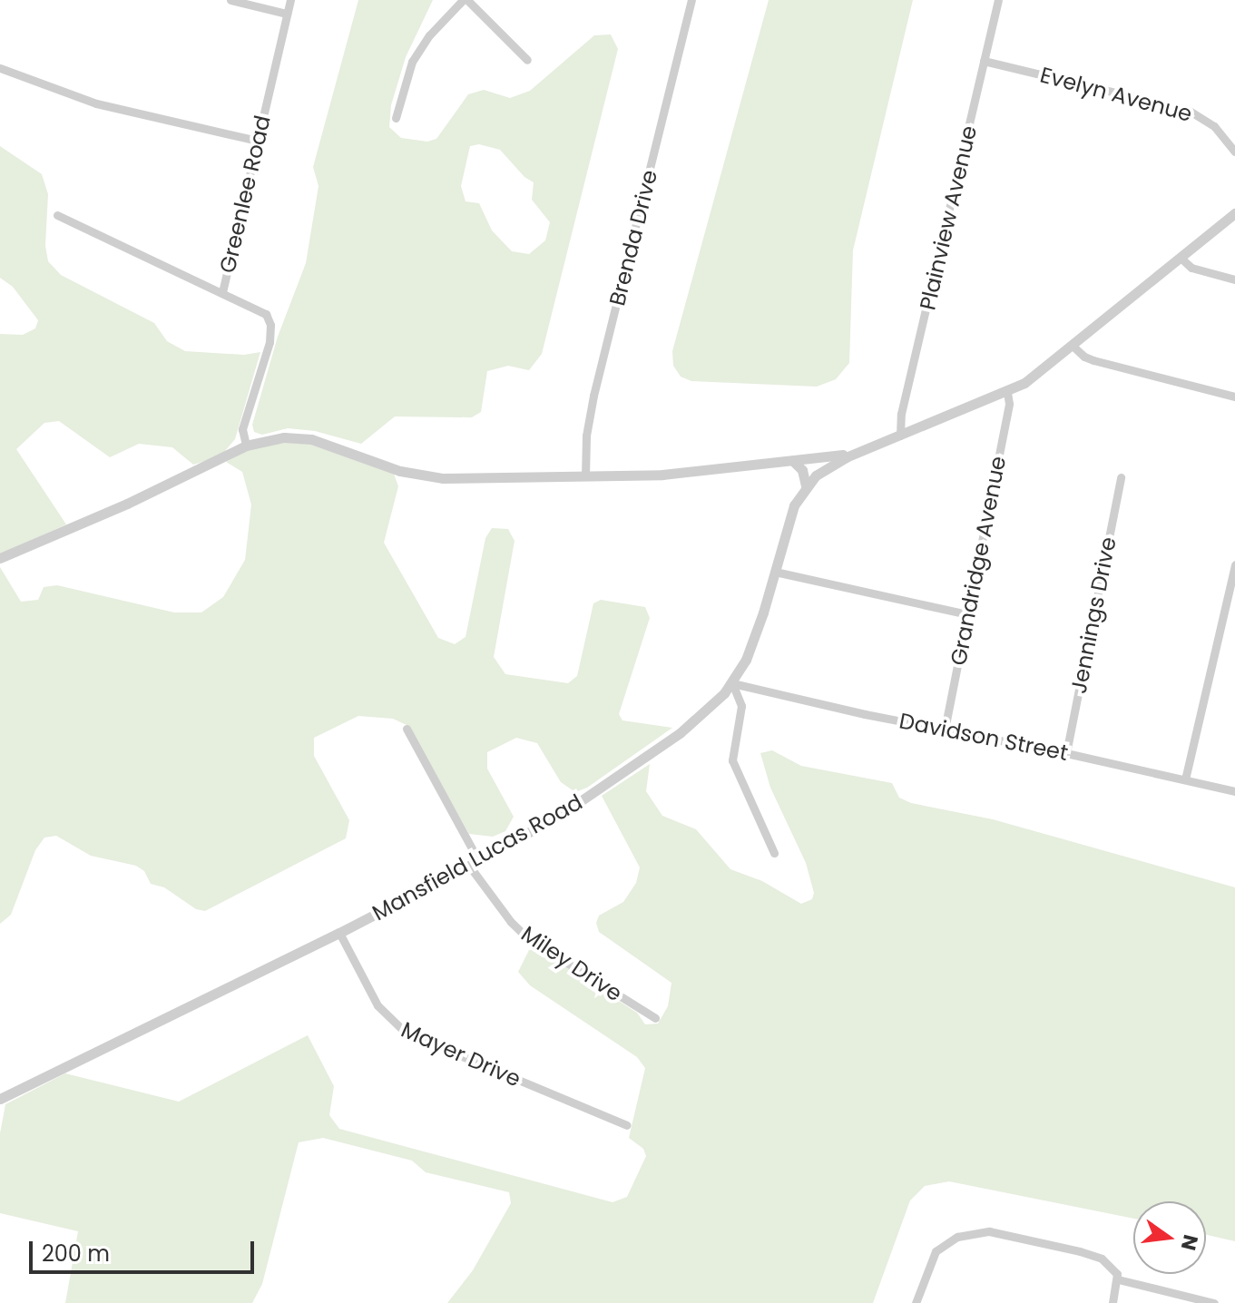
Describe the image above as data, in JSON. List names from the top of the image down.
{
  "streets": {
    "street": [
      "Evelyn Avenue",
      "Greenlee Road",
      "Plainview Avenue",
      "Brenda Drive",
      "Grandridge Avenue",
      "Jennings Drive",
      "Davidson Street",
      "Mansfield Lucas Road",
      "Miley Drive",
      "Mayer Drive"
    ]
  },
  "crossings": [
    ["Evelyn Avenue", "Plainview Avenue"],
    ["Grandridge Avenue", "Davidson Street"],
    ["Jennings Drive", "Davidson Street"],
    ["Davidson Street", "Mansfield Lucas Road"],
    ["Mansfield Lucas Road", "Miley Drive"],
    ["Mansfield Lucas Road", "Mayer Drive"]
  ],
  "scale_bar": "200 m",
  "north": "right"
}
